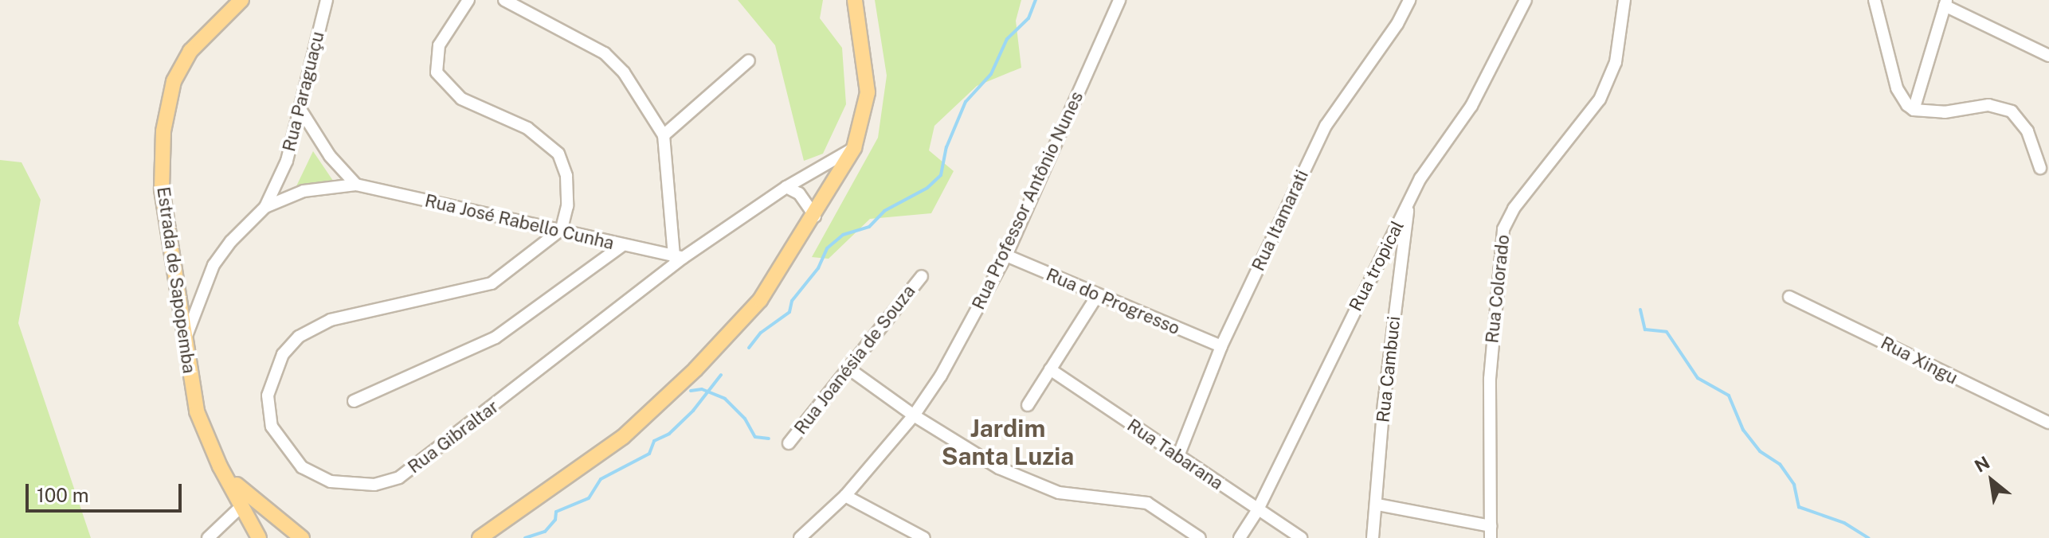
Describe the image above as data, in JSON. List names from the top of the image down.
{
  "streets": {
    "main road": ["Estrada de Sapopemba"],
    "street": [
      "Rua Paraguaçu",
      "Rua Professor Antônio Nunes",
      "Rua Itamarati",
      "Rua José Rabello Cunha",
      "Rua tropical",
      "Rua Colorado",
      "Rua do Progresso",
      "Rua Joanésia de Souza",
      "Rua Xingu",
      "Rua Cambuci",
      "Rua Gibraltar",
      "Rua Tabarana"
    ]
  },
  "crossings": [
    ["Rua Paraguaçu", "Rua José Rabello Cunha"],
    ["Rua Paraguaçu", "Estrada de Sapopemba"],
    ["Rua Professor Antônio Nunes", "Rua do Progresso"],
    ["Rua Itamarati", "Rua do Progresso"],
    ["Rua Itamarati", "Rua Tabarana"],
    ["Rua José Rabello Cunha", "Rua Gibraltar"],
    ["Rua tropical", "Rua Cambuci"],
    ["Rua tropical", "Rua Tabarana"]
  ],
  "districts": ["Jardim Santa Luzia"],
  "scale_bar": "100 m",
  "north": "top left"
}
